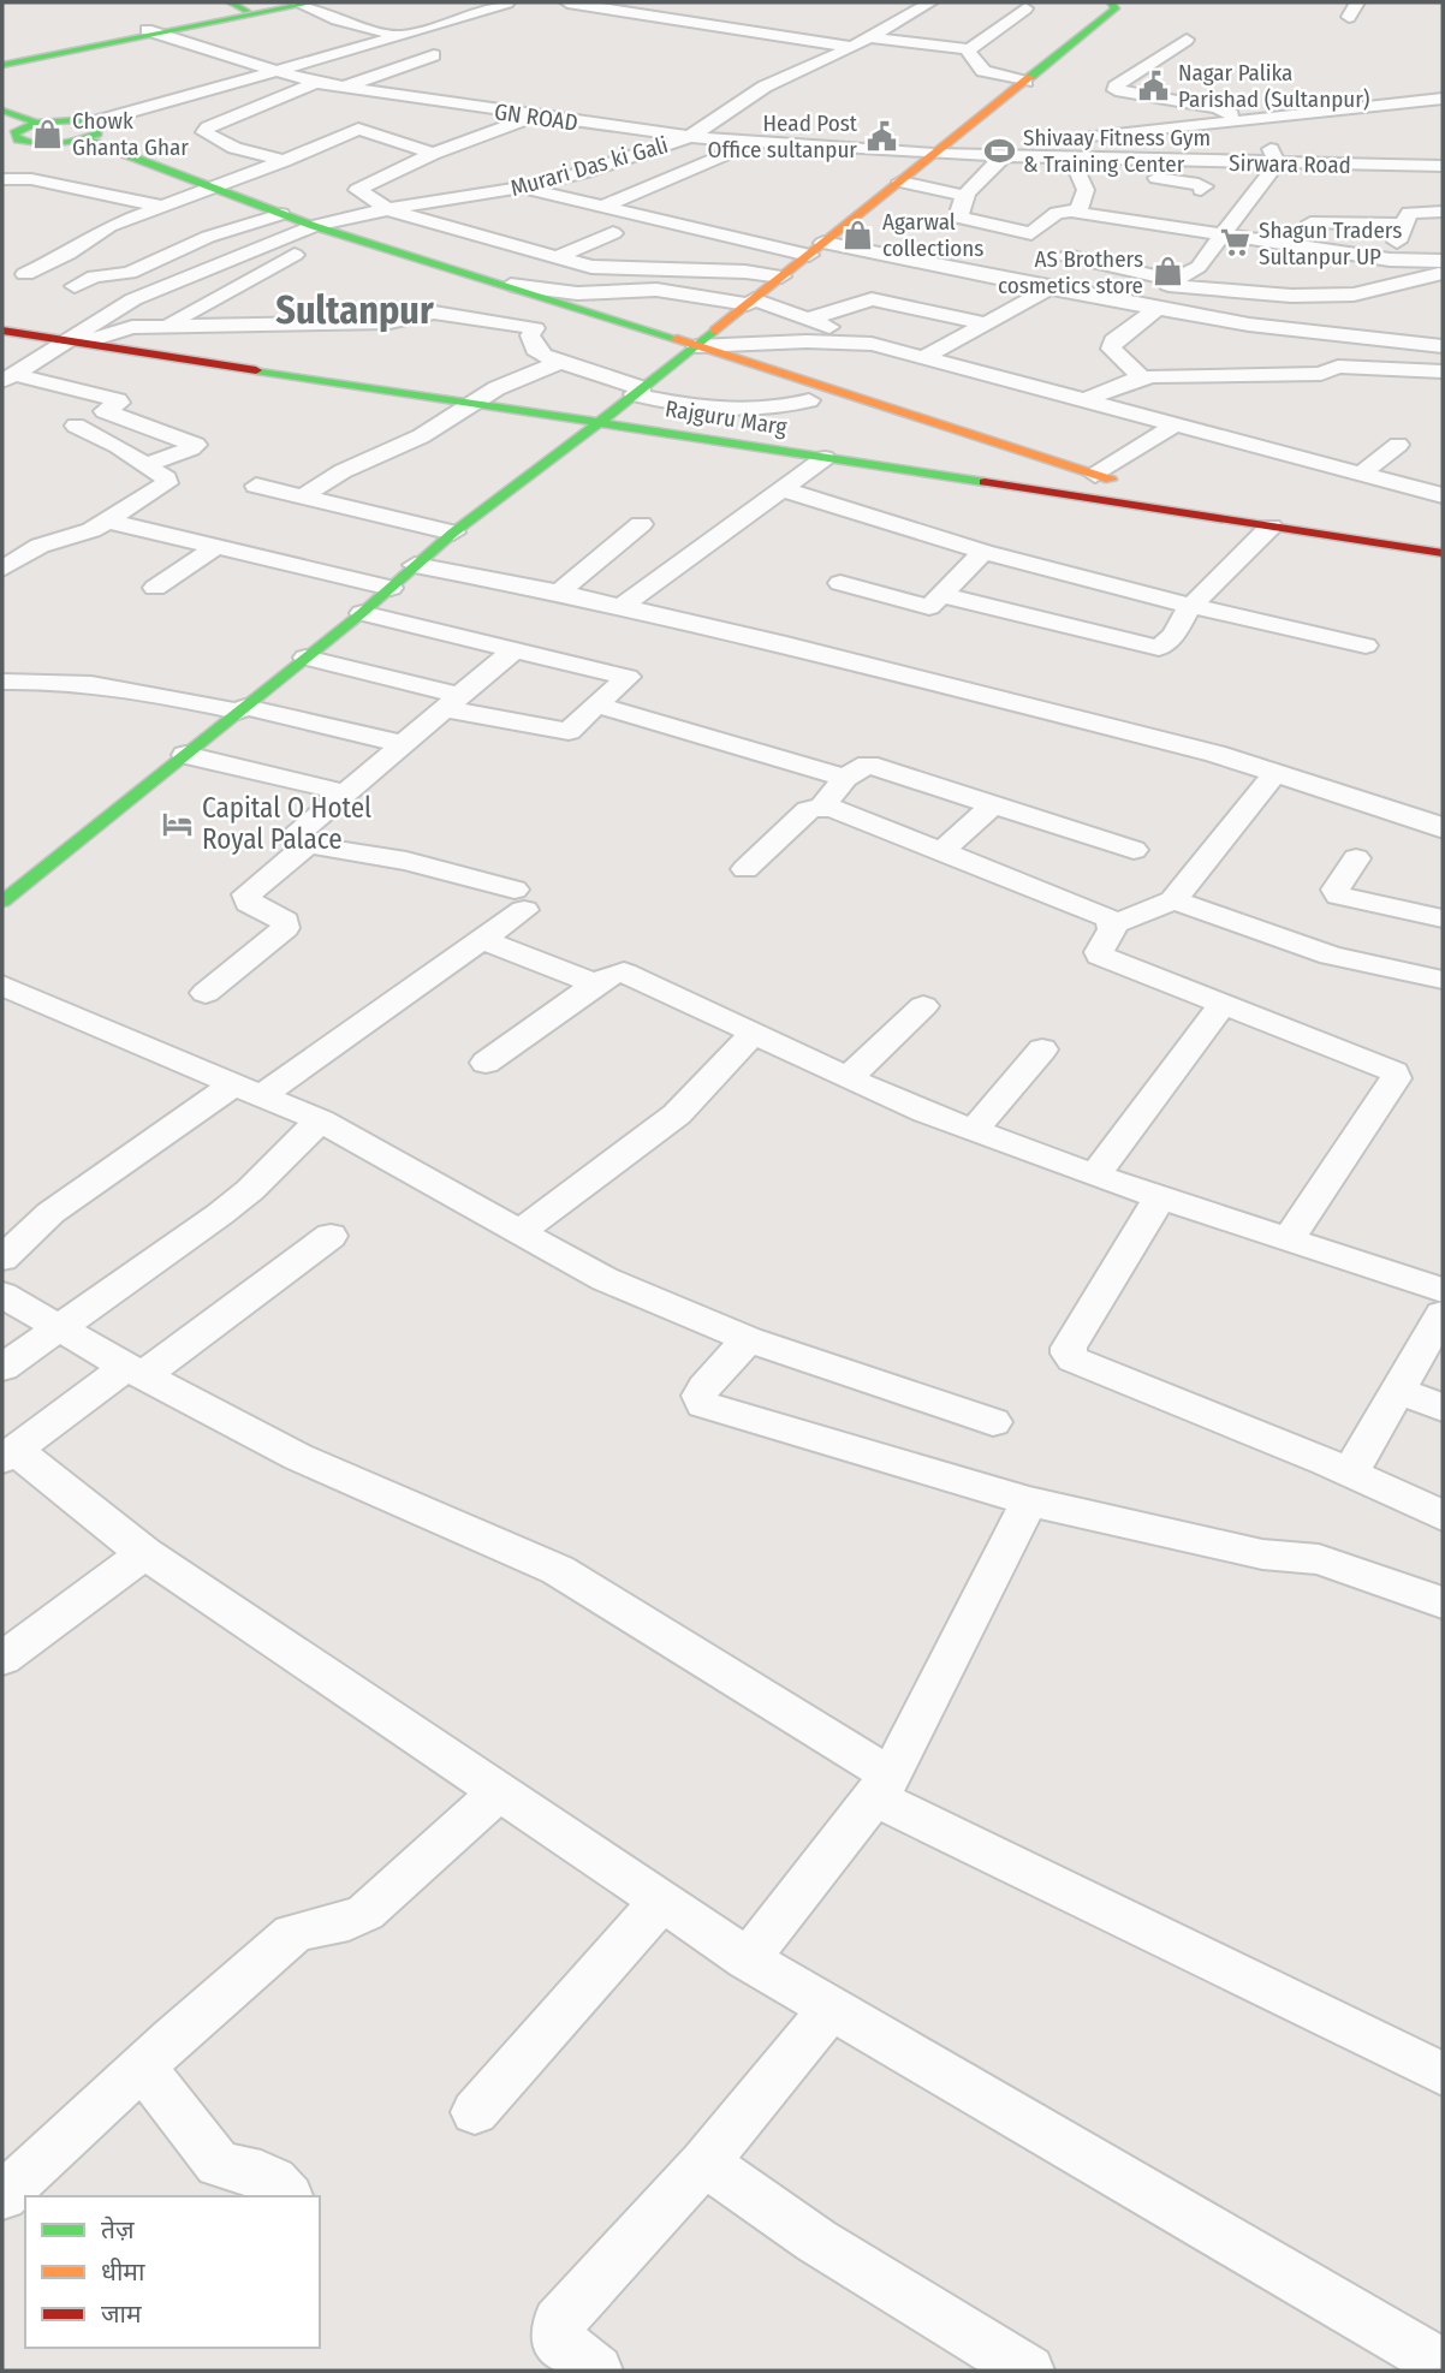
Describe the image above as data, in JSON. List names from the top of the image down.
{
  "streets": {
    "street": [
      "GN ROAD",
      "Sirwara Road",
      "Murari Das ki Gali",
      "Rajguru Marg"
    ]
  },
  "crossings": [
    ["GN ROAD", "Sirwara Road"],
    ["GN ROAD", "Murari Das ki Gali"],
    ["Murari Das ki Gali", "Rajguru Marg"]
  ],
  "districts": ["Sultanpur"],
  "places": {
    "public building": ["Nagar Palika Parishad (Sultanpur)", "Head Post Office sultanpur"],
    "shop": ["Chowk Ghanta Ghar", "Agarwal collections", "AS Brothers cosmetics store"],
    "sports": ["Shivaay Fitness Gym & Training Center"],
    "supermarket": ["Shagun Traders Sultanpur UP"],
    "hotel": ["Capital O Hotel Royal Palace"]
  },
  "legend": ["तेज़", "धीमा", "जाम"]
}
